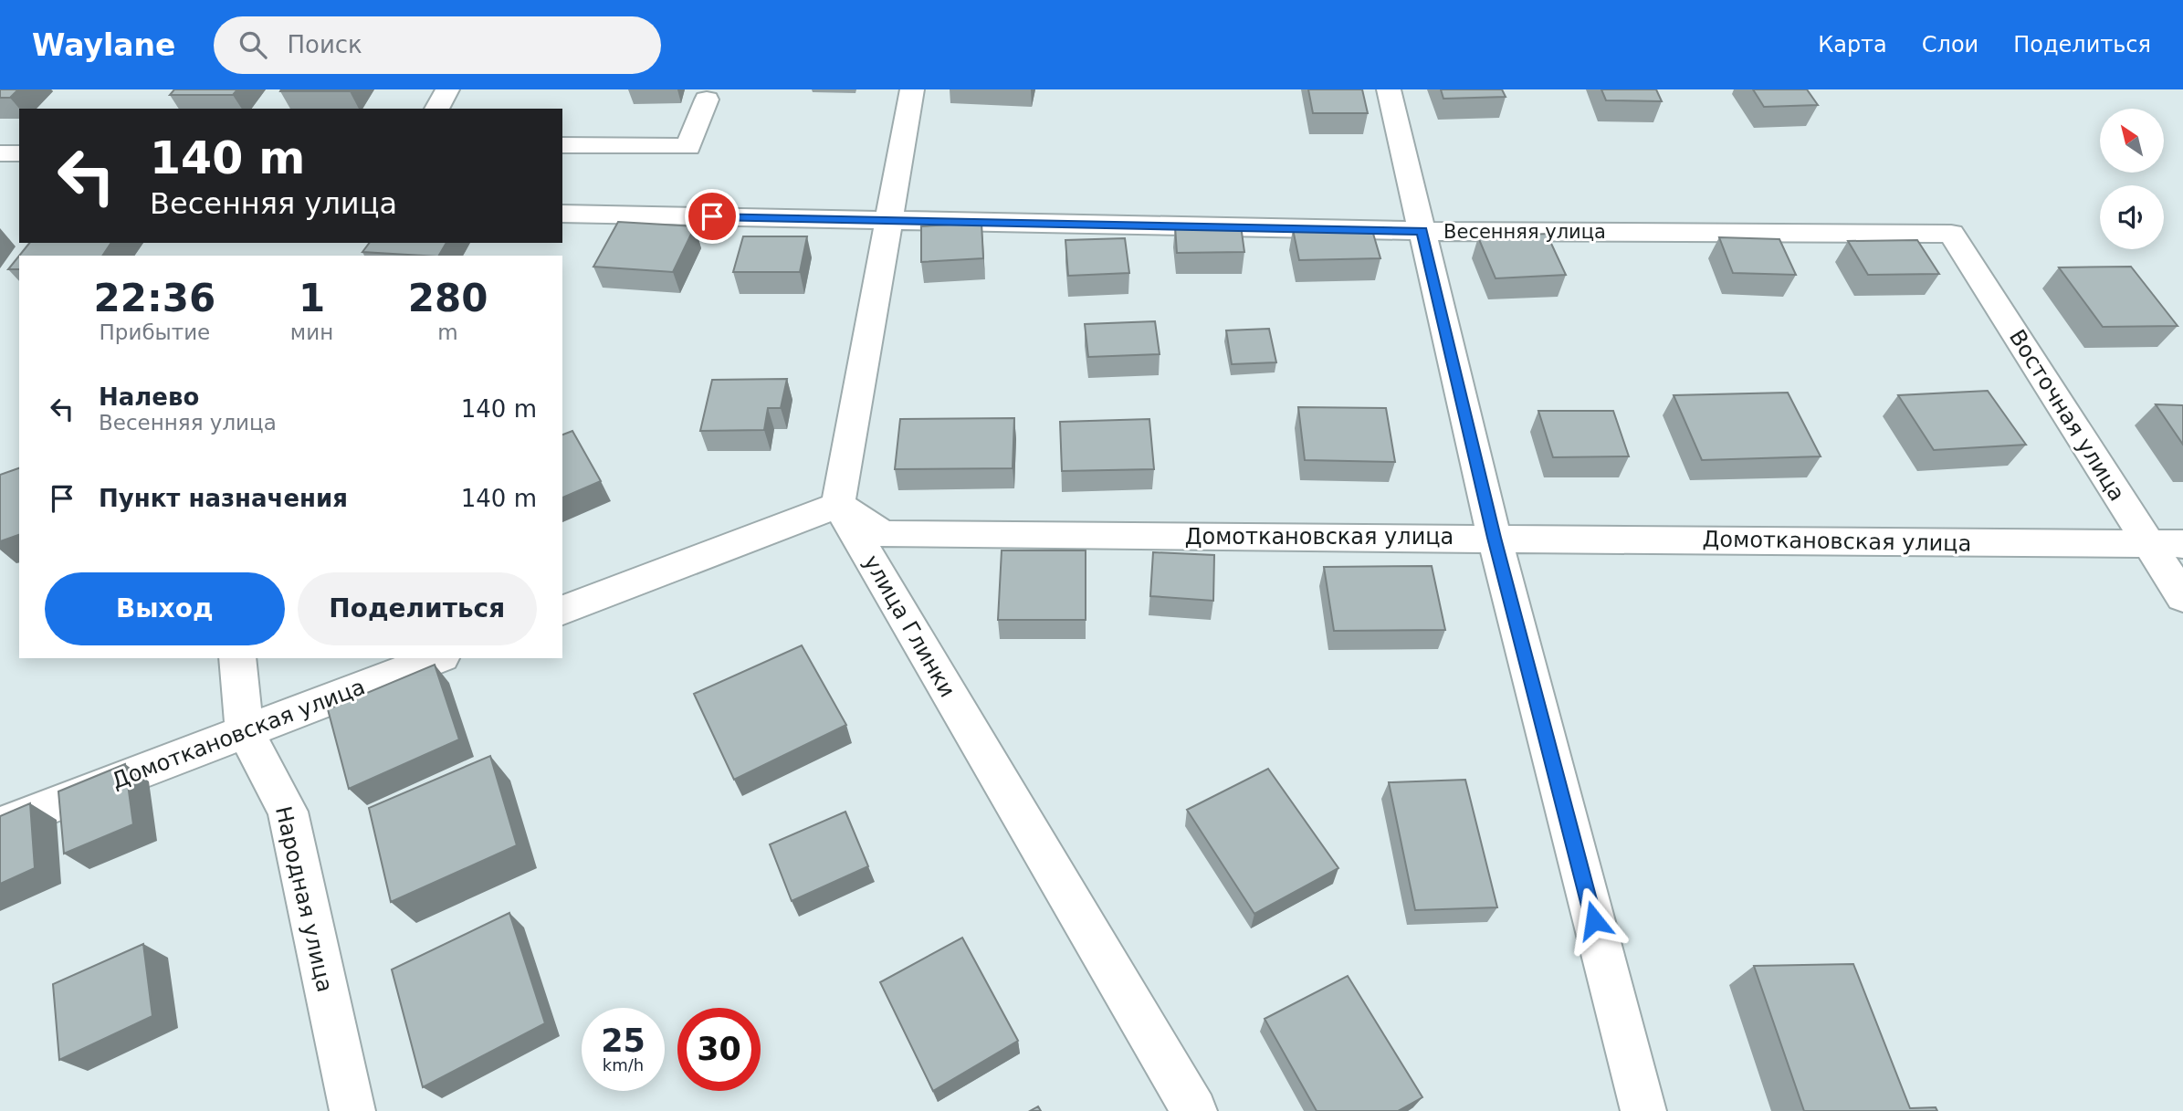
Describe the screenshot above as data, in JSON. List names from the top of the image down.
{
  "streets": {
    "street": [
      "Весенняя улица",
      "Восточная улица",
      "Домоткановская улица",
      "улица Глинки",
      "Народная улица"
    ]
  },
  "crossings": [
    ["Весенняя улица", "Восточная улица"],
    ["Восточная улица", "Домоткановская улица"],
    ["Домоткановская улица", "улица Глинки"],
    ["Домоткановская улица", "Народная улица"]
  ],
  "north": "top left",
  "page": {
    "header": "Waylane",
    "search": "Поиск",
    "nav": ["Карта", "Слои", "Поделиться"],
    "turn": ["140 m", "Весенняя улица"],
    "eta": [
      "22:36",
      "Прибытие",
      "1",
      "мин",
      "280",
      "m"
    ],
    "list": [
      {
        "name": "Налево",
        "note": "Весенняя улица",
        "value": "140 m"
      },
      {
        "name": "Пункт назначения",
        "value": "140 m"
      }
    ],
    "buttons": ["Выход", "Поделиться"],
    "speed": "25 km/h",
    "limit": "30"
  }
}
